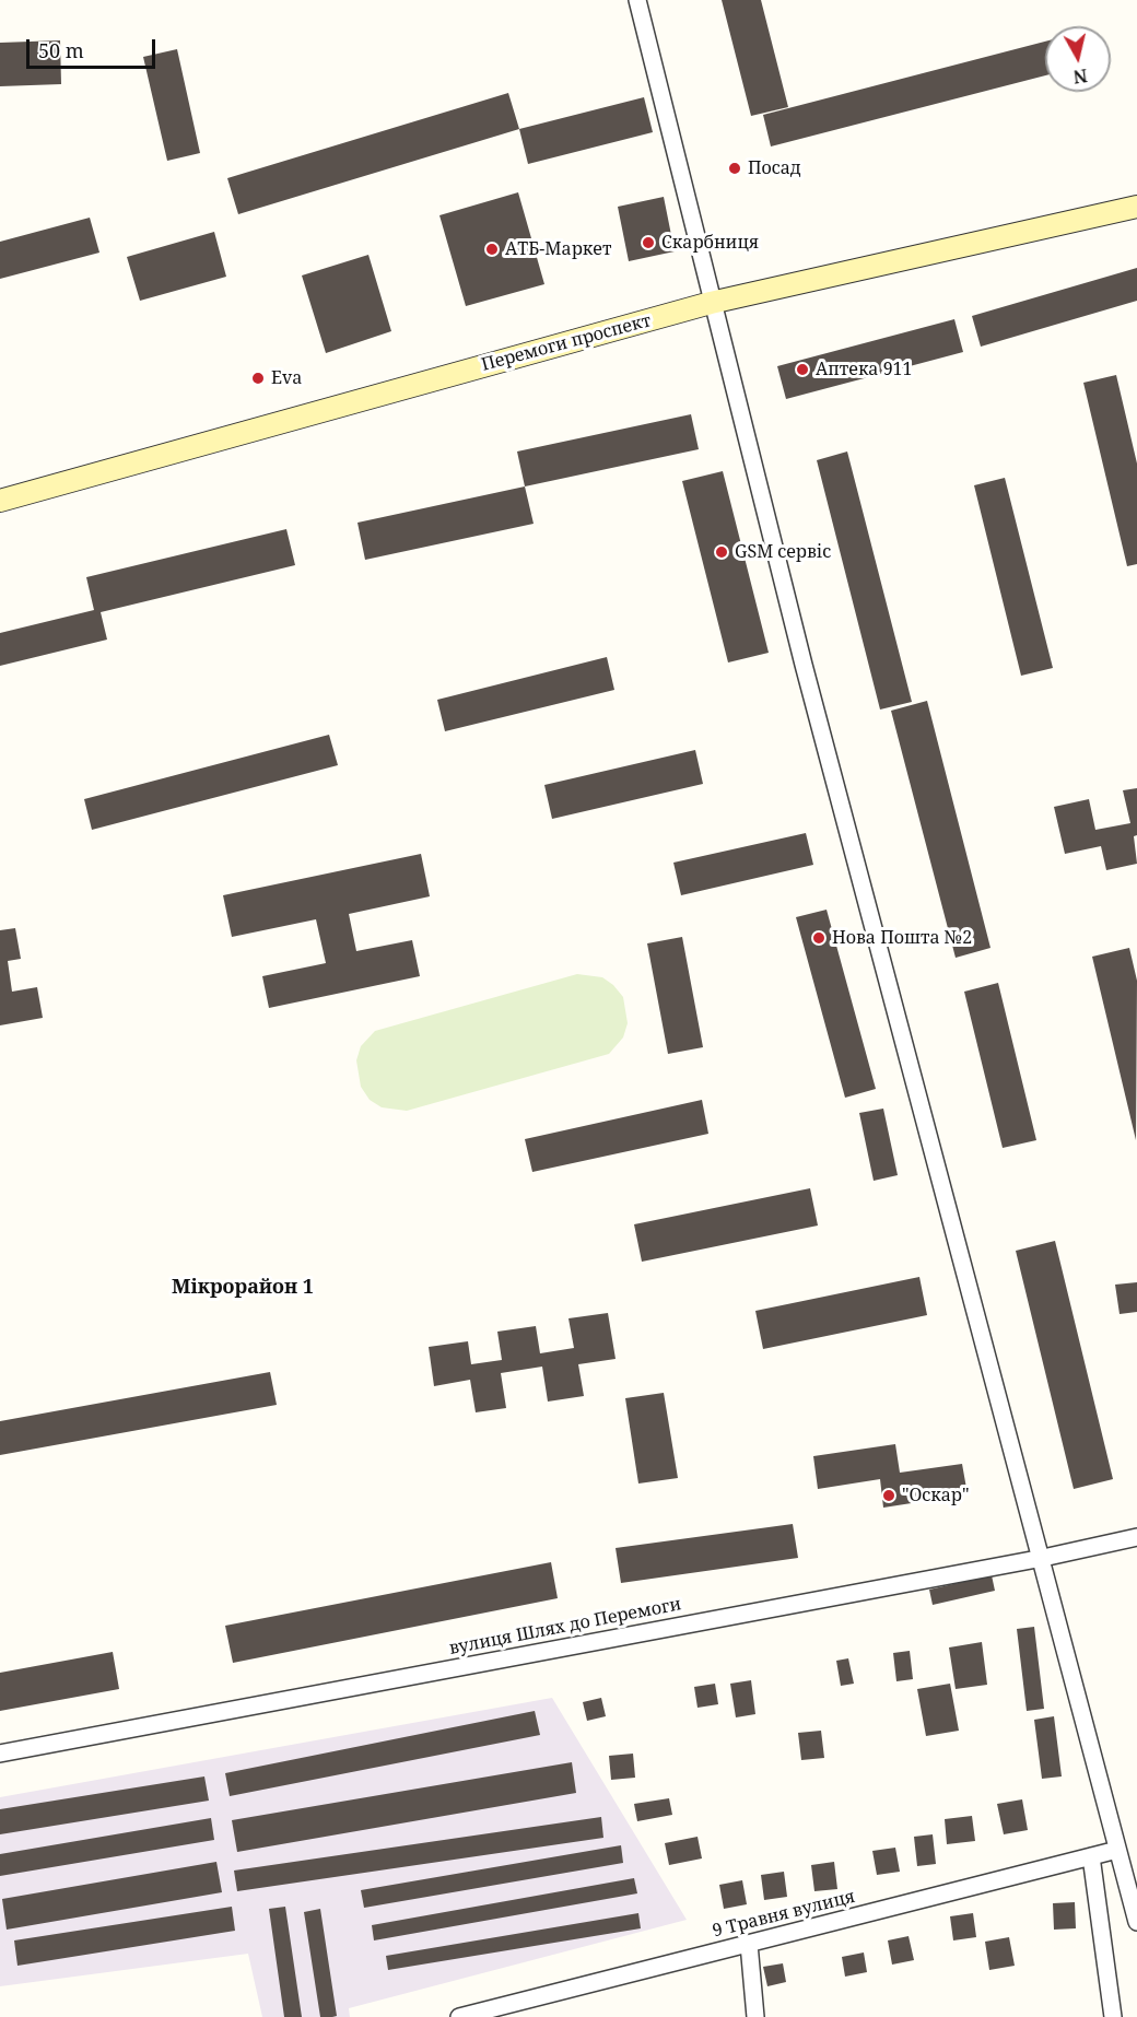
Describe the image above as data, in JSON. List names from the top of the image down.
{
  "streets": {
    "street": ["Перемоги проспект", "вулиця Шлях до Перемоги", "9 Травня вулиця"]
  },
  "districts": ["Мікрорайон 1"],
  "places": [
    "Посад",
    "Скарбниця",
    "АТБ-Маркет",
    "Аптека 911",
    "Eva",
    "GSM сервіс",
    "Нова Пошта №2",
    "\"Оскар\""
  ],
  "scale_bar": "50 m",
  "north": "bottom"
}
